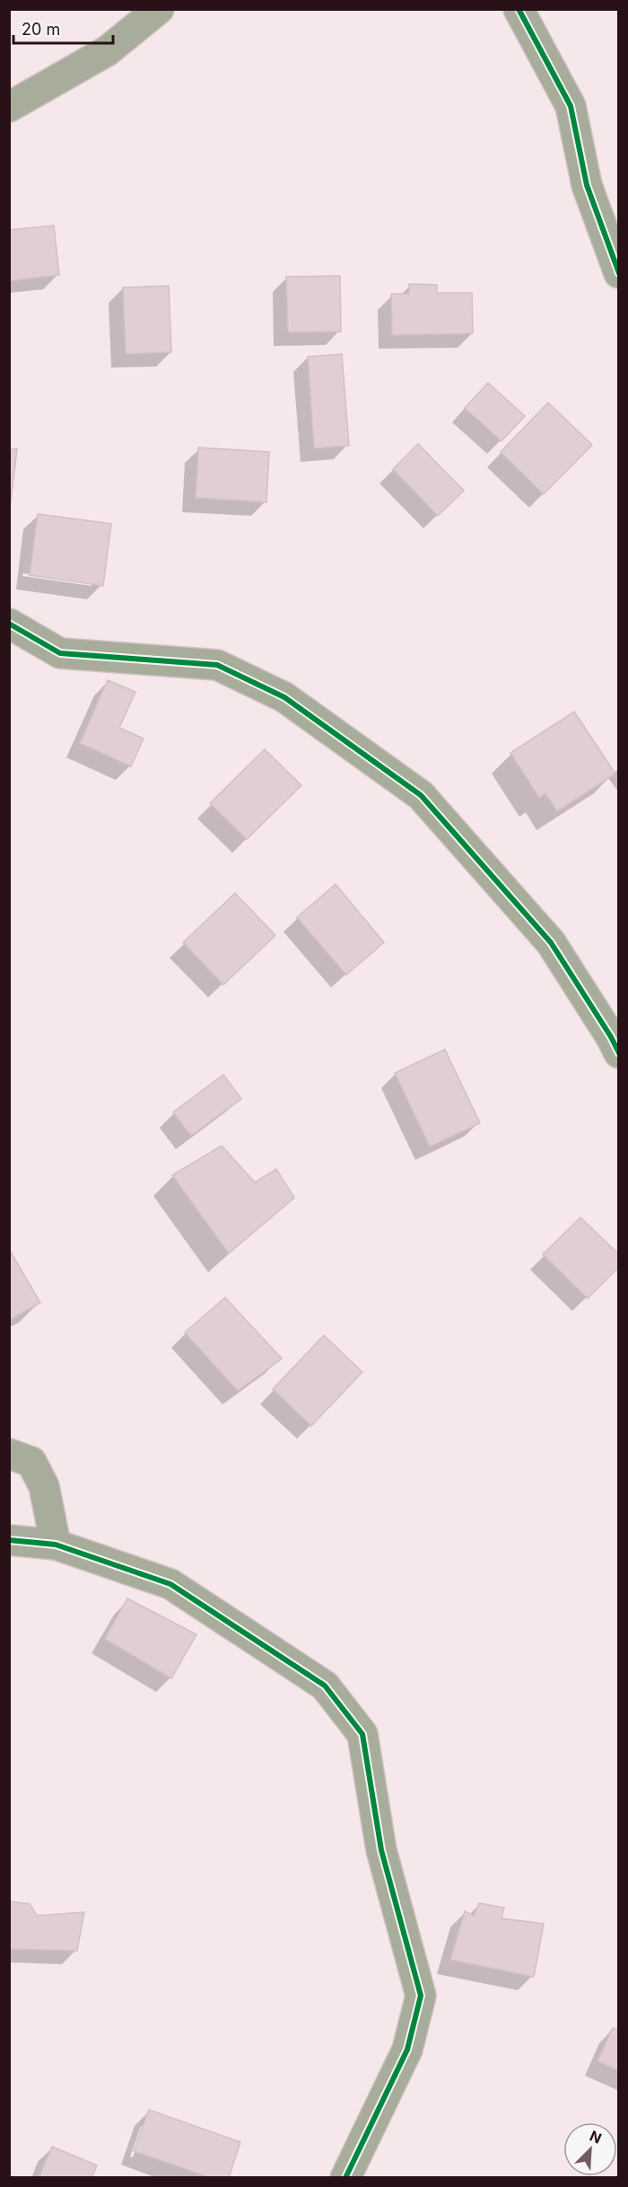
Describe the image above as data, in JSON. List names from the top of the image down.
{
  "scale_bar": "20 m",
  "north": "top right"
}
